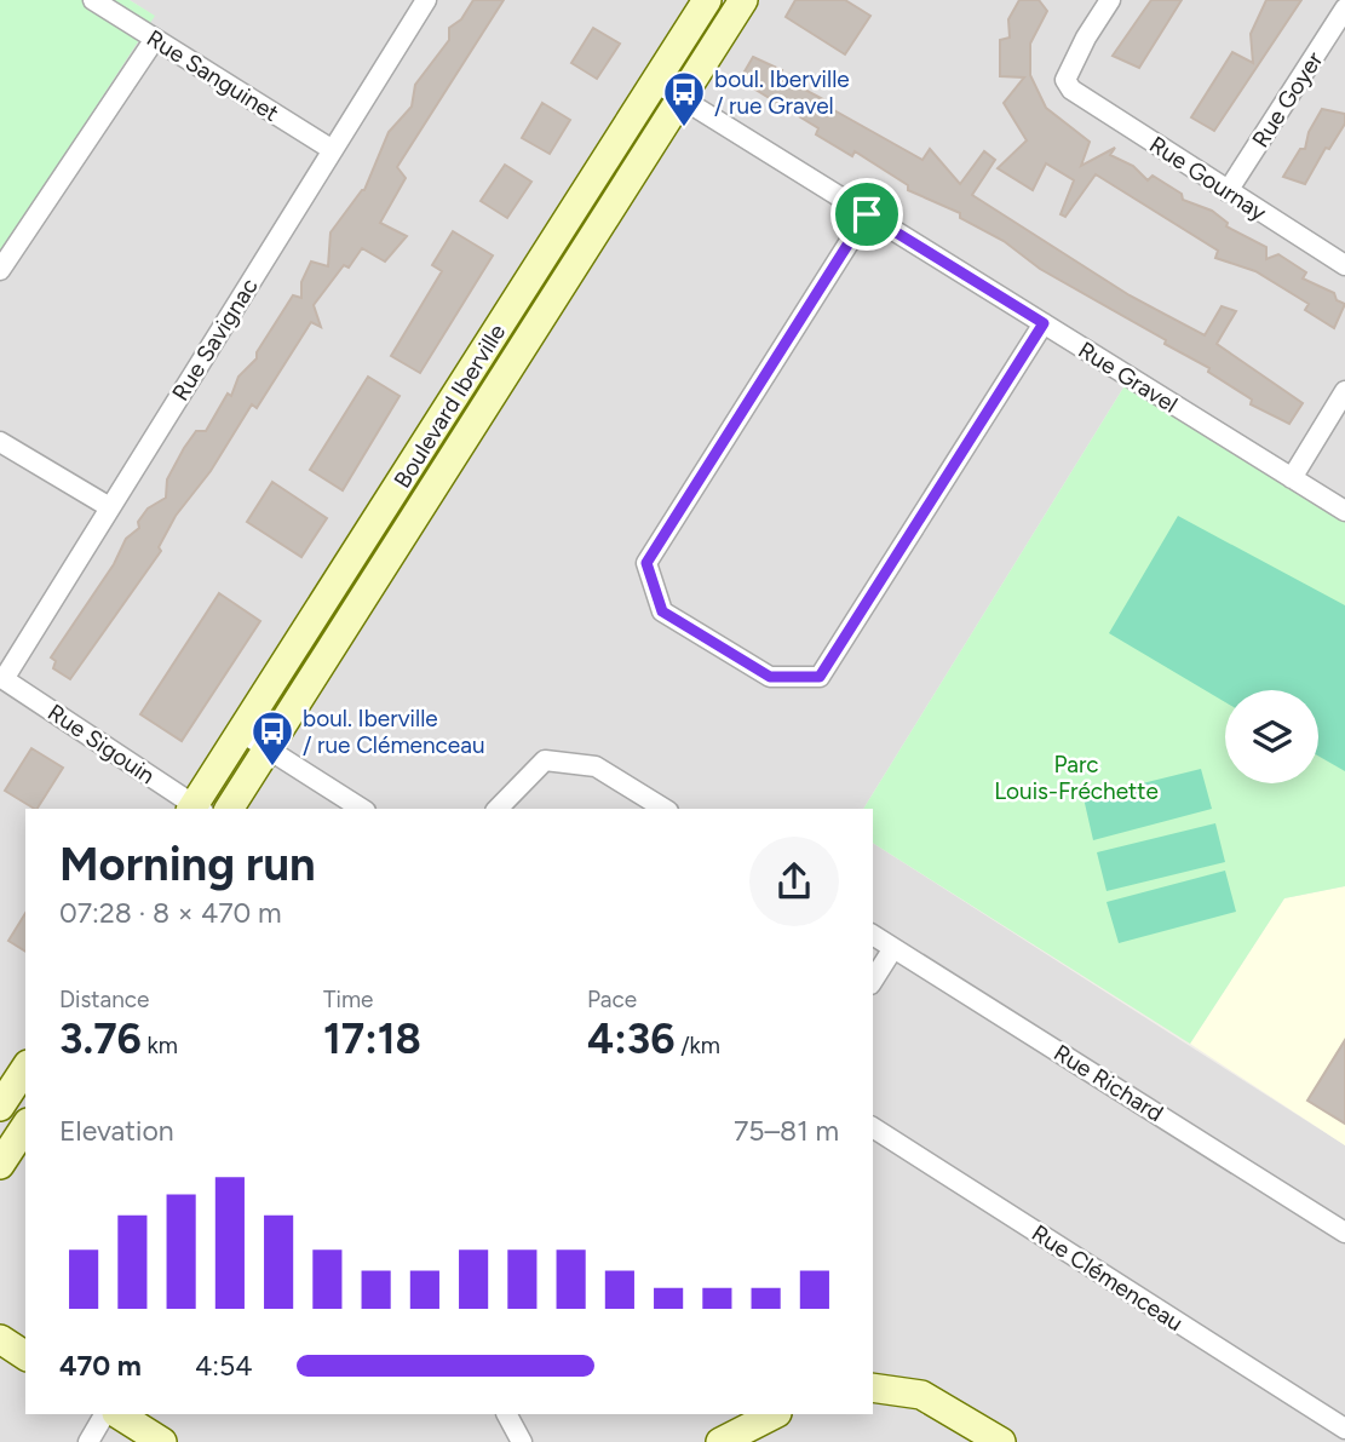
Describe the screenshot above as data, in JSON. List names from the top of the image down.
{
  "streets": {
    "street": [
      "Rue Sanguinet",
      "Rue Goyer",
      "Rue Gournay",
      "Rue Savignac",
      "Rue Gravel",
      "Boulevard Iberville",
      "Rue Sigouin",
      "Rue Richard",
      "Rue Clémenceau"
    ]
  },
  "crossings": [
    ["Rue Sanguinet", "Rue Savignac"],
    ["Rue Goyer", "Rue Gournay"],
    ["Rue Savignac", "Rue Sigouin"],
    ["Rue Gravel", "Boulevard Iberville"]
  ],
  "parks": ["Parc Louis-Fréchette"],
  "places": {
    "bus stop": ["boul. Iberville / rue Gravel", "boul. Iberville / rue Clémenceau"]
  },
  "page": {
    "heading": ["Morning run", "07:28 · 8 × 470 m"],
    "stats": [
      ["Distance", "3.76 km"],
      ["Time", "17:18"],
      ["Pace", "4:36 /km"]
    ],
    "chart": ["Elevation", "75–81 m"],
    "list": [
      {
        "name": "470 m",
        "note": "4:54"
      }
    ]
  }
}
